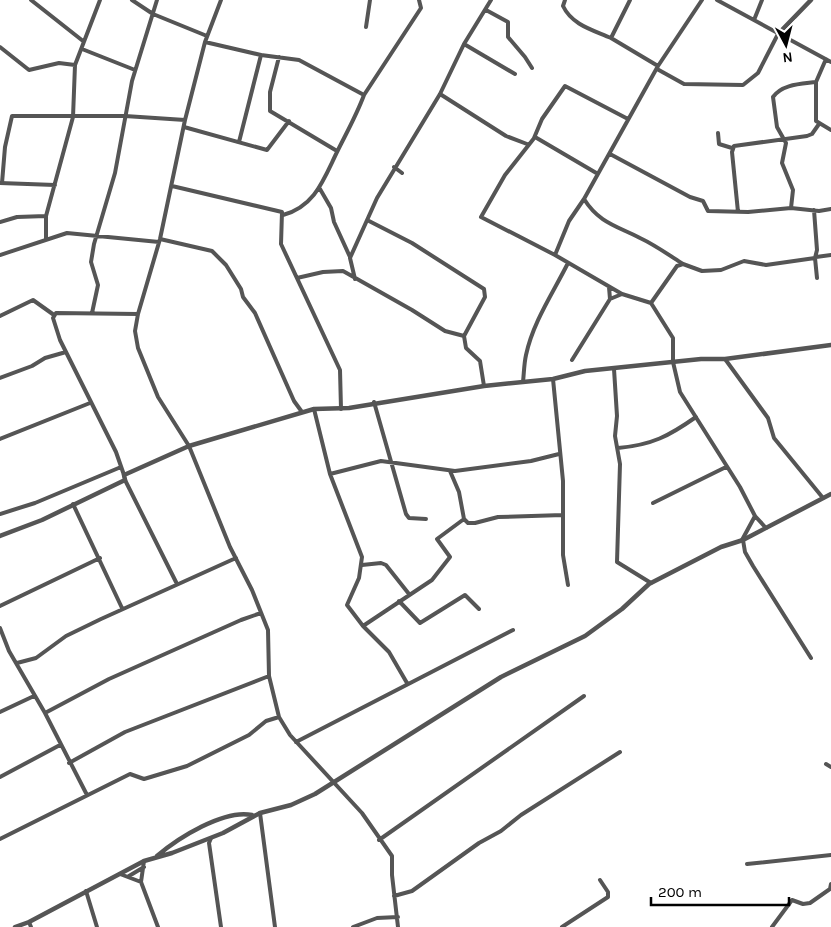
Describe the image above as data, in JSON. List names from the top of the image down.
{
  "scale_bar": "200 m",
  "north": "bottom"
}
